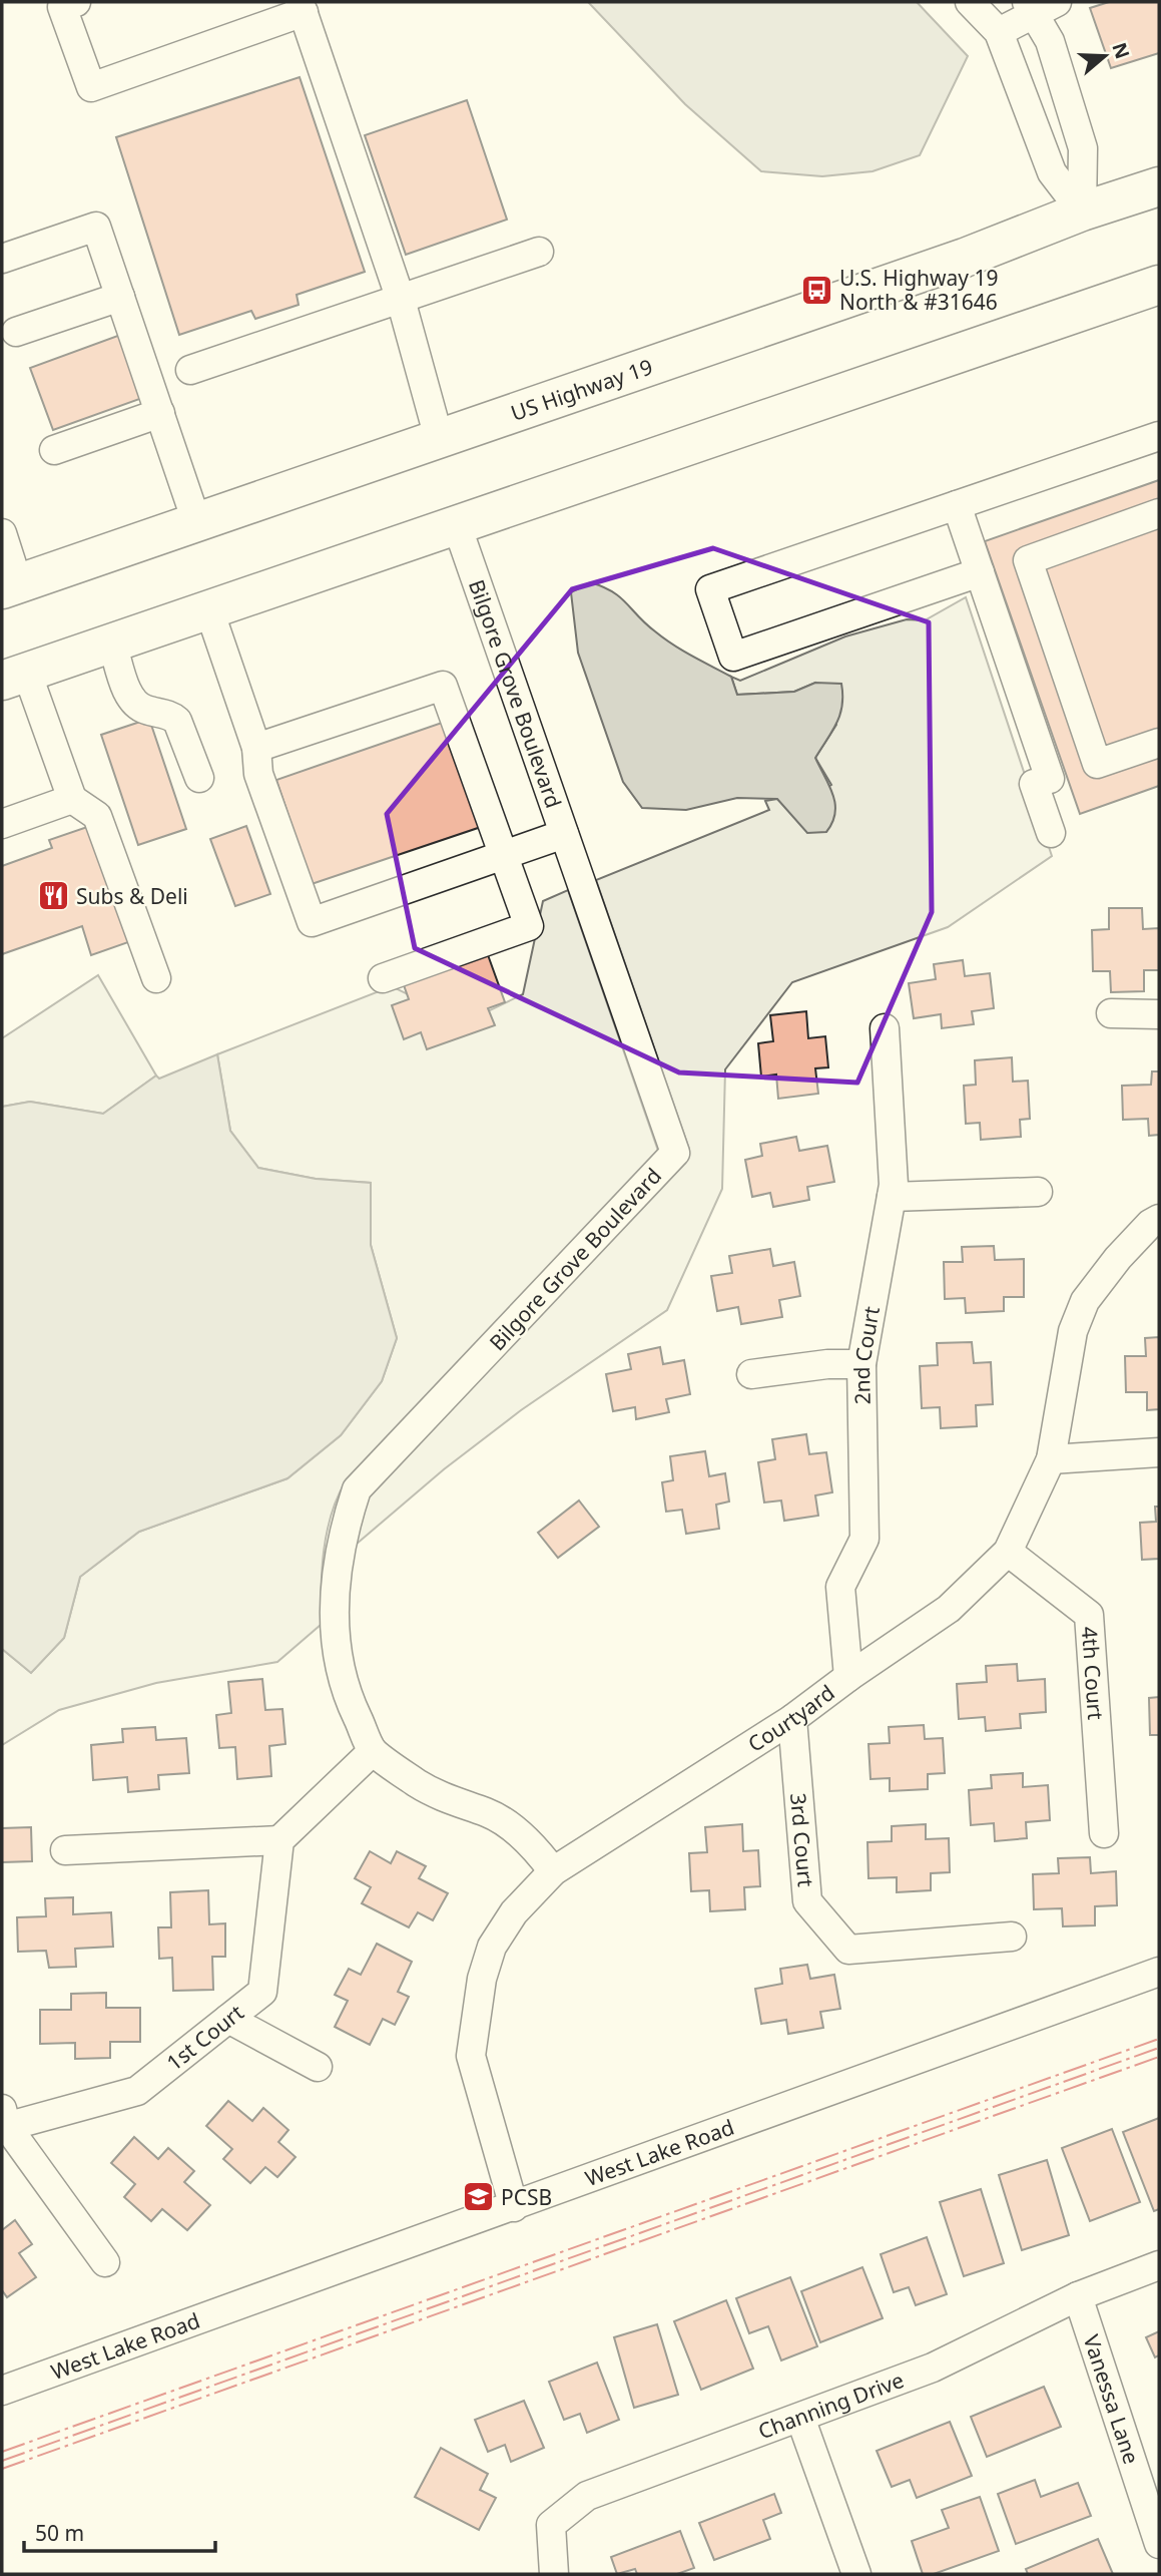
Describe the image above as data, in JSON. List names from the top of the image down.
{
  "streets": {
    "highway": ["US Highway 19"],
    "street": [
      "Bilgore Grove Boulevard",
      "2nd Court",
      "4th Court",
      "Courtyard",
      "3rd Court",
      "1st Court",
      "West Lake Road",
      "Vanessa Lane",
      "Channing Drive"
    ]
  },
  "crossings": [
    ["2nd Court", "Courtyard"],
    ["4th Court", "Courtyard"],
    ["Courtyard", "3rd Court"],
    ["Courtyard", "West Lake Road"],
    ["Vanessa Lane", "Channing Drive"]
  ],
  "places": {
    "bus stop": ["U.S. Highway 19 North & #31646"],
    "restaurant": ["Subs & Deli"],
    "school or university": ["PCSB"]
  },
  "scale_bar": "50 m",
  "north": "right"
}
